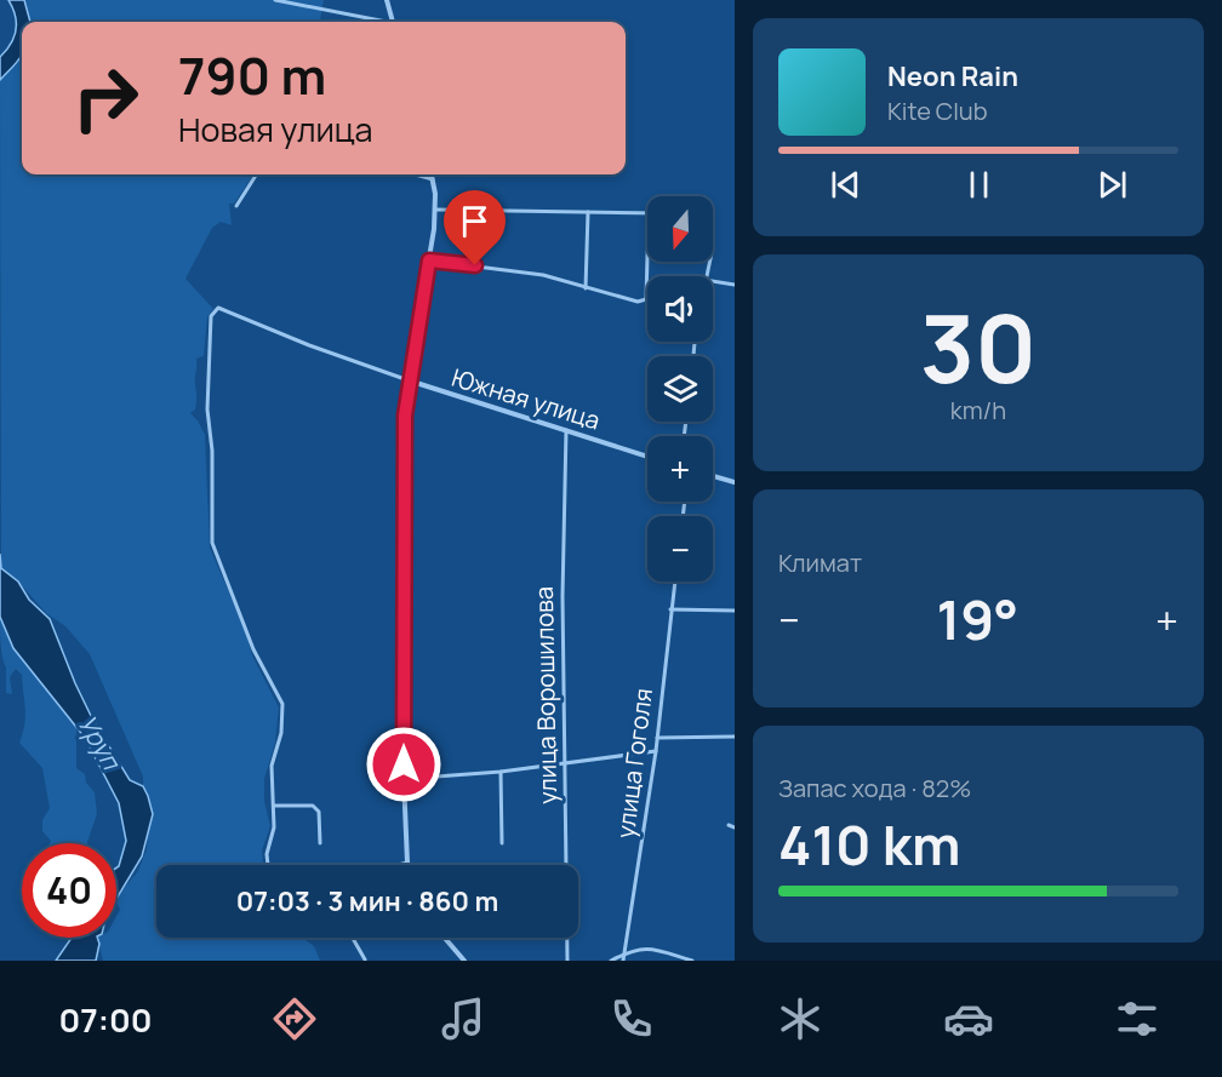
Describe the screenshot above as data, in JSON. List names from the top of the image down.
{
  "streets": {
    "street": ["Южная улица", "улица Ворошилова", "улица Гоголя"]
  },
  "crossings": [
    ["Южная улица", "улица Ворошилова"]
  ],
  "water": ["Уруп"],
  "north": "bottom",
  "page": {
    "turn": ["790 m", "Новая улица"],
    "song": ["Neon Rain", "Kite Club"],
    "map_buttons": ["+", "−"],
    "tile": [
      ["30", "km/h"],
      "Климат",
      ["Запас хода · 82%", "410 km"]
    ],
    "heat": ["−", "19°", "+"],
    "limit": "40",
    "trip": "07:03 · 3 мин · 860 m",
    "tabs": "07:00"
  }
}
